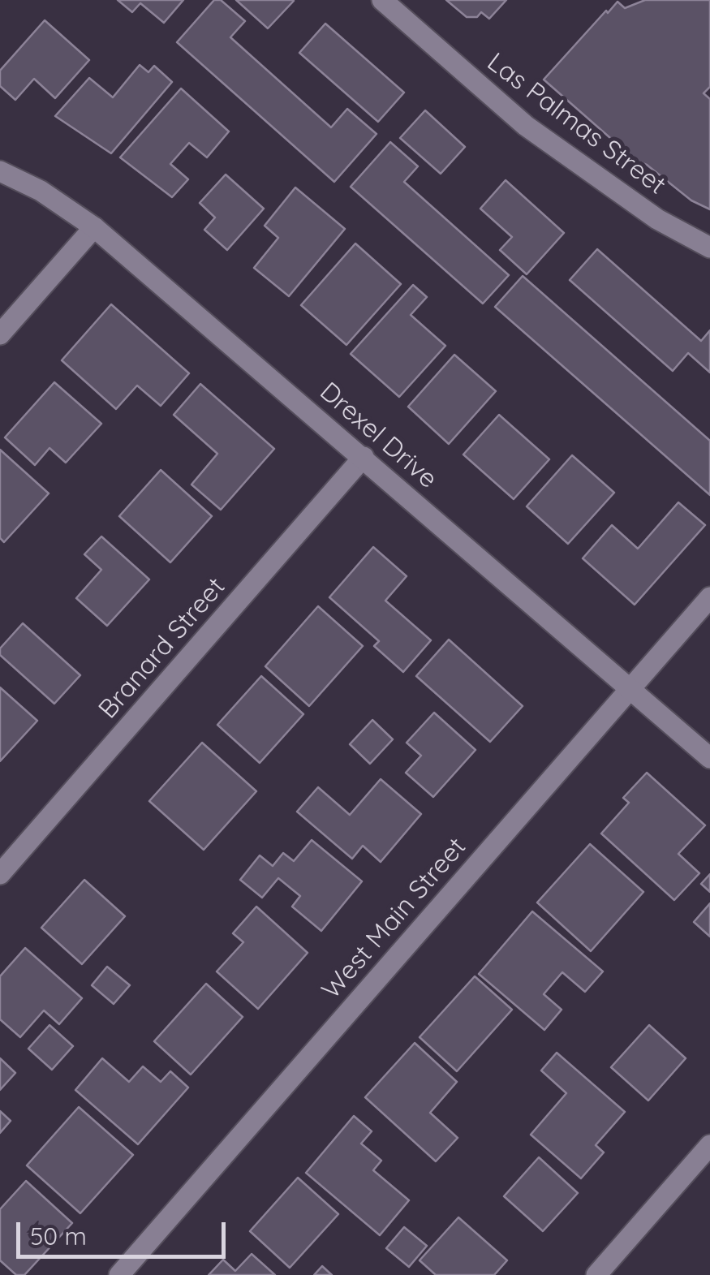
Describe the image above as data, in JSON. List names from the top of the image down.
{
  "streets": {
    "street": [
      "Las Palmas Street",
      "Drexel Drive",
      "Branard Street",
      "West Main Street"
    ]
  },
  "crossings": [
    ["Drexel Drive", "Branard Street"],
    ["Drexel Drive", "West Main Street"]
  ],
  "scale_bar": "50 m"
}
